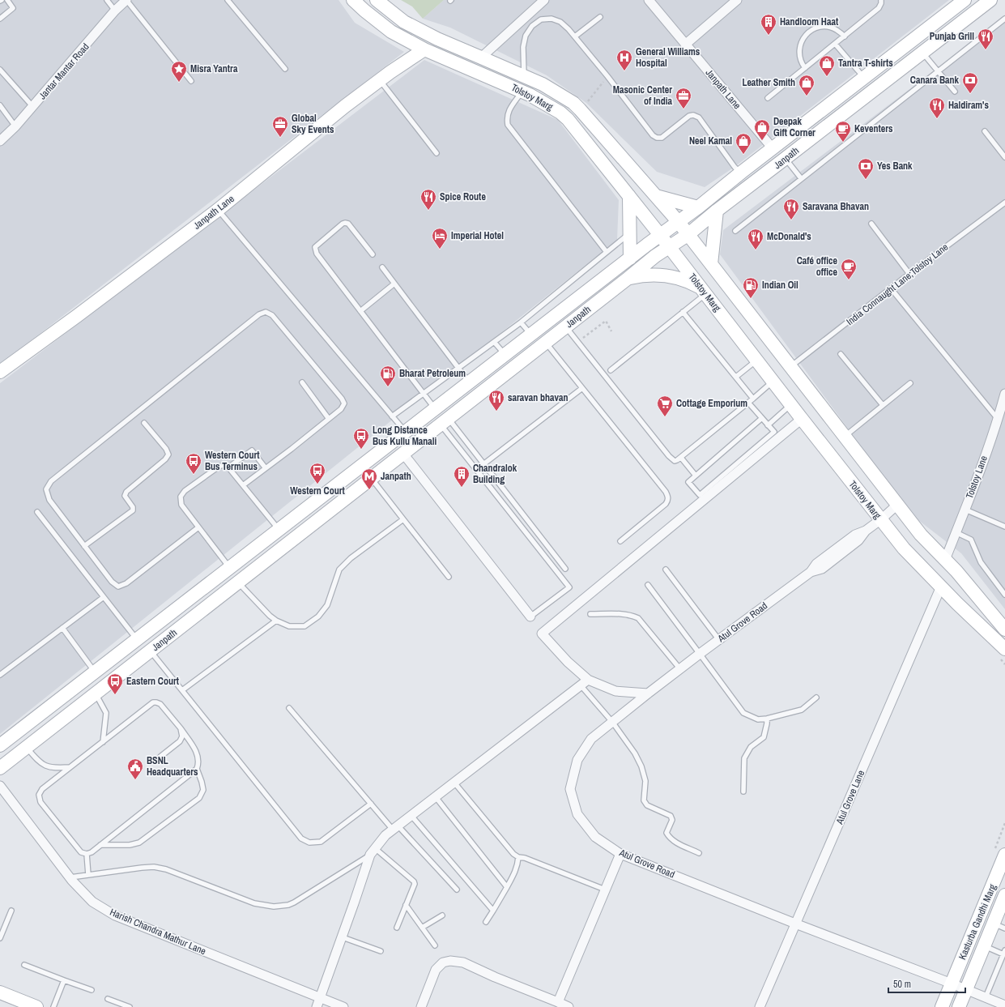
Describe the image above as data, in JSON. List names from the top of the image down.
{
  "streets": {
    "main road": [
      "Janpath Lane",
      "Tolstoy Marg",
      "Janpath",
      "Kasturba Gandhi Marg"
    ],
    "street": [
      "Jantar Mantar Road",
      "Tolstoy Lane",
      "Atul Grove Road",
      "Atul Grove Lane",
      "Harish Chandra Mathur Lane"
    ],
    "lane": ["India Connaught Lane;Tolstoy Lane"]
  },
  "crossings": [
    ["Janpath Lane", "Tolstoy Marg"],
    ["Janpath Lane", "Janpath"],
    ["Tolstoy Marg", "Janpath"],
    ["Tolstoy Marg", "India Connaught Lane;Tolstoy Lane"],
    ["Tolstoy Marg", "Tolstoy Lane"],
    ["Tolstoy Marg", "Atul Grove Road"],
    ["Tolstoy Marg", "Atul Grove Lane"],
    ["Atul Grove Road", "Atul Grove Lane"],
    ["Atul Grove Road", "Kasturba Gandhi Marg"]
  ],
  "places": {
    "building": ["Handloom Haat", "Chandralok Building"],
    "restaurant": [
      "Punjab Grill",
      "Haldiram's",
      "Spice Route",
      "Saravana Bhavan",
      "McDonald's",
      "saravan bhavan"
    ],
    "hospital": ["General Williams Hospital"],
    "shop": [
      "Tantra T-shirts",
      "Leather Smith",
      "Deepak Gift Corner",
      "Neel Kamal"
    ],
    "place": ["Misra Yantra"],
    "bank": ["Canara Bank", "Yes Bank"],
    "office": ["Masonic Center of India", "Global Sky Events"],
    "cafe": ["Keventers", "Café office office"],
    "hotel": ["Imperial Hotel"],
    "fuel station": ["Indian Oil", "Bharat Petroleum"],
    "supermarket": ["Cottage Emporium"],
    "bus stop": [
      "Long Distance Bus Kullu Manali",
      "Western Court Bus Terminus",
      "Western Court",
      "Eastern Court"
    ],
    "metro station": ["Janpath"],
    "public building": ["BSNL Headquarters"]
  },
  "scale_bar": "50 m"
}
